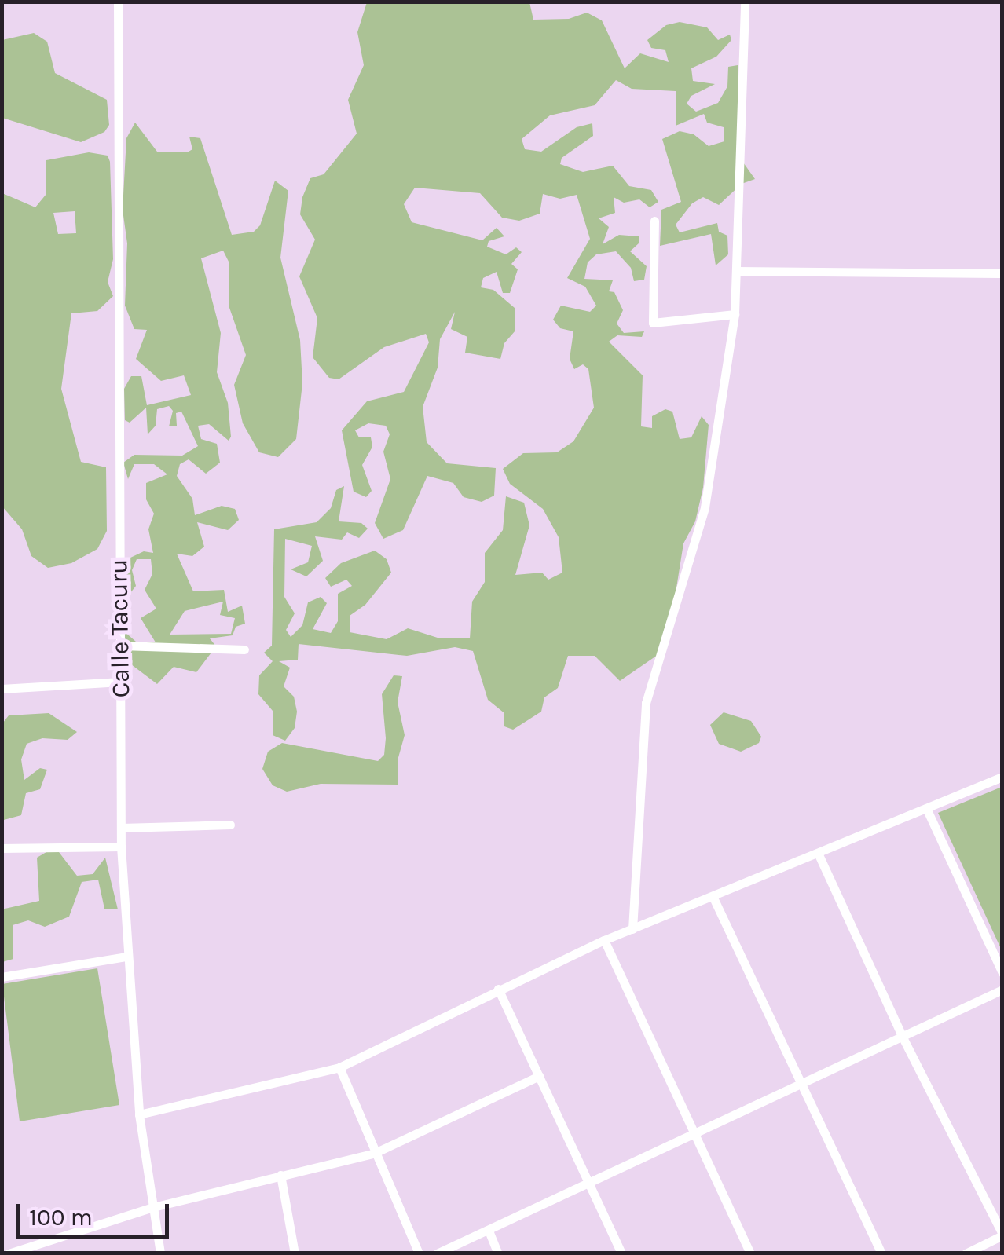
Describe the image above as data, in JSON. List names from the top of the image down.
{
  "streets": {
    "street": ["Calle Tacuru"]
  },
  "scale_bar": "100 m"
}
